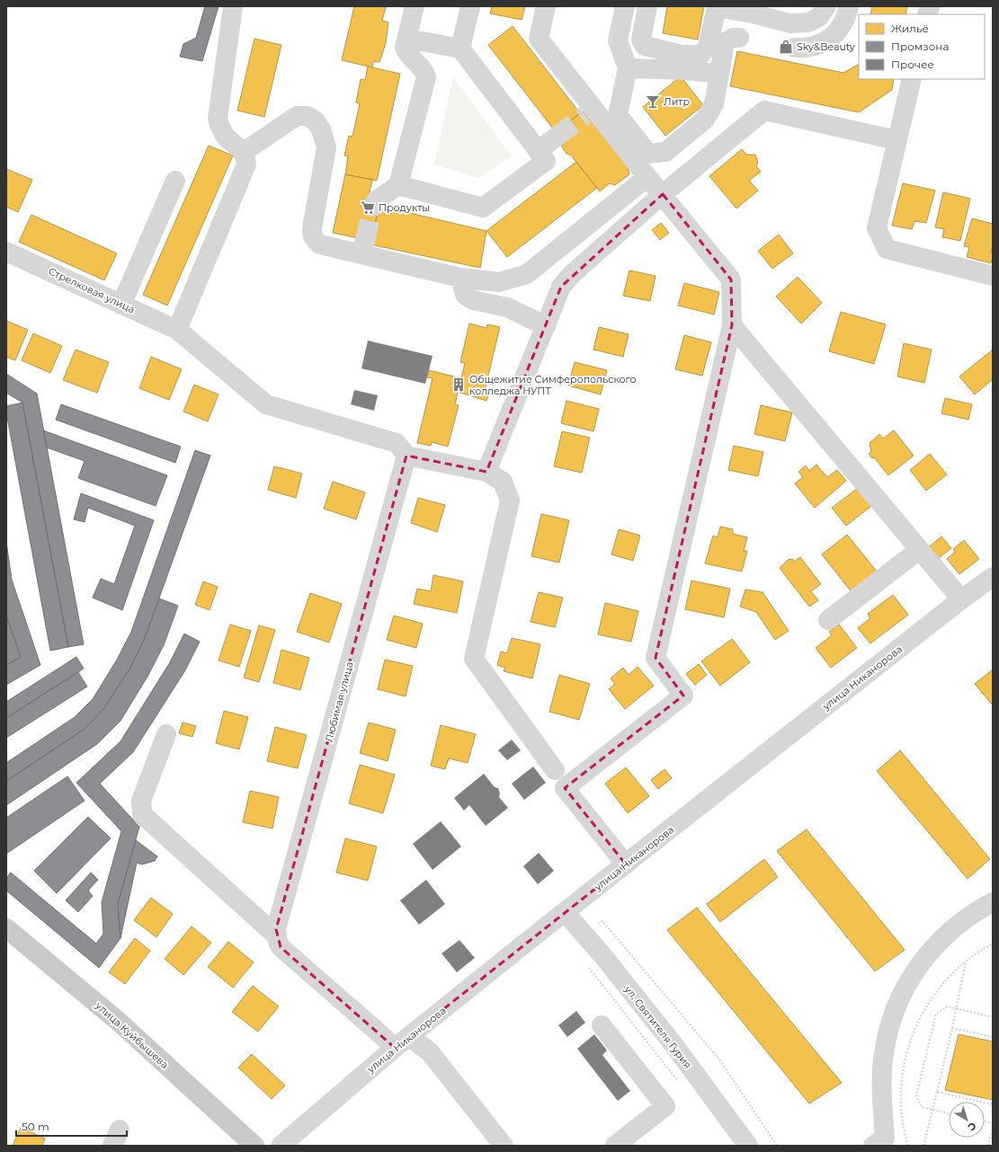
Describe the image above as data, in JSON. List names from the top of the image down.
{
  "streets": {
    "main road": ["улица Куйбышева"],
    "street": [
      "Стрелковая улица",
      "улица Никанорова",
      "Любимая улица",
      "ул. Святителя Гурия"
    ]
  },
  "crossings": [
    ["Стрелковая улица", "Любимая улица"],
    ["улица Никанорова", "ул. Святителя Гурия"]
  ],
  "places": {
    "shop": ["Sky&Beauty"],
    "bar": ["Литр"],
    "supermarket": ["Продукты"],
    "building": ["Общежитие Симферопольского колледжа НУПТ"]
  },
  "legend": ["Жильё", "Промзона", "Прочее"],
  "scale_bar": "50 m",
  "north": "bottom right"
}
